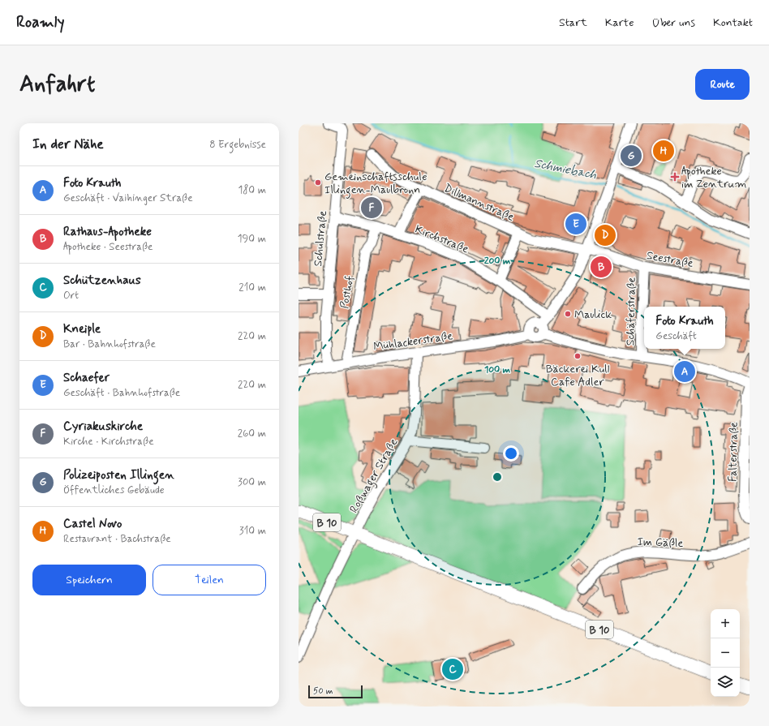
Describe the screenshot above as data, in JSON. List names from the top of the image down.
{
  "streets": {
    "main road": ["B 10"],
    "street": [
      "Dillmannstraße",
      "Schulstraße",
      "Kirchstraße",
      "Seestraße",
      "Posthof",
      "Schäferstraße",
      "Mühlackerstraße",
      "Falterstraße",
      "Roßwager Straße",
      "Im Gäßle"
    ]
  },
  "crossings": [
    ["Dillmannstraße", "Seestraße"],
    ["Schulstraße", "Kirchstraße"],
    ["Schulstraße", "Mühlackerstraße"],
    ["Kirchstraße", "Posthof"],
    ["Seestraße", "Schäferstraße"],
    ["Posthof", "Mühlackerstraße"],
    ["Mühlackerstraße", "Roßwager Straße"],
    ["Roßwager Straße", "B 10"]
  ],
  "water": ["Schmiebach"],
  "places": {
    "health": ["Apotheke im Zentrum"],
    "other": ["Gemeinschaftsschule Illingen-Maulbronn", "Maulick", "Bäckerei Kull Cafe Adler"]
  },
  "scale_bar": "50 m",
  "page": {
    "header": "Roamly",
    "nav": [
      "Start",
      "Karte",
      "Über uns",
      "Kontakt"
    ],
    "buttons": [
      "Route",
      ["Speichern", "Teilen"]
    ],
    "title": "Anfahrt",
    "heading": ["In der Nähe", "8 Ergebnisse"],
    "pins": [
      "H",
      "G",
      "F",
      "E",
      "D",
      "B",
      "A",
      "C"
    ],
    "list": [
      {
        "mark": "A",
        "name": "Foto Krauth",
        "note": "Geschäft · Vaihinger Straße",
        "value": "180 m"
      },
      {
        "mark": "B",
        "name": "Rathaus-Apotheke",
        "note": "Apotheke · Seestraße",
        "value": "190 m"
      },
      {
        "mark": "C",
        "name": "Schützenhaus",
        "note": "Ort",
        "value": "210 m"
      },
      {
        "mark": "D",
        "name": "Kneiple",
        "note": "Bar · Bahnhofstraße",
        "value": "220 m"
      },
      {
        "mark": "E",
        "name": "Schaefer",
        "note": "Geschäft · Bahnhofstraße",
        "value": "220 m"
      },
      {
        "mark": "F",
        "name": "Cyriakuskirche",
        "note": "Kirche · Kirchstraße",
        "value": "260 m"
      },
      {
        "mark": "G",
        "name": "Polizeiposten Illingen",
        "note": "Öffentliches Gebäude",
        "value": "300 m"
      },
      {
        "mark": "H",
        "name": "Castel Novo",
        "note": "Restaurant · Bachstraße",
        "value": "310 m"
      }
    ],
    "popup": ["Foto Krauth", "Geschäft"],
    "map_buttons": ["+", "−"],
    "scale": "50 m"
  },
  "rings": ["200 m", "100 m"]
}
